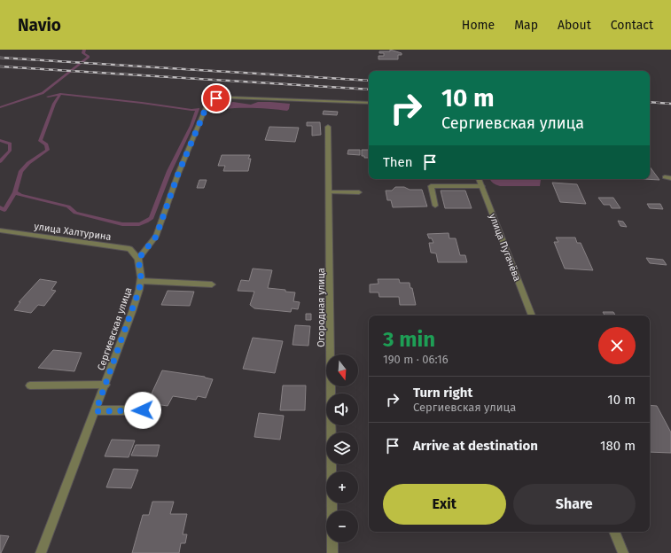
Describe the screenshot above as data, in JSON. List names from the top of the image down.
{
  "streets": {
    "street": [
      "улица Халтурина",
      "улица Пугачёва",
      "Огородная улица",
      "Сергиевская улица"
    ]
  },
  "crossings": [
    ["улица Халтурина", "Сергиевская улица"]
  ],
  "north": "bottom",
  "page": {
    "header": "Navio",
    "nav": [
      "Home",
      "Map",
      "About",
      "Contact"
    ],
    "turn": ["10 m", "Сергиевская улица"],
    "then": "Then",
    "heading": ["3 min", "190 m · 06:16"],
    "map_buttons": ["+", "−"],
    "list": [
      {
        "name": "Turn right",
        "note": "Сергиевская улица",
        "value": "10 m"
      },
      {
        "name": "Arrive at destination",
        "value": "180 m"
      }
    ],
    "buttons": ["Exit", "Share"]
  }
}
